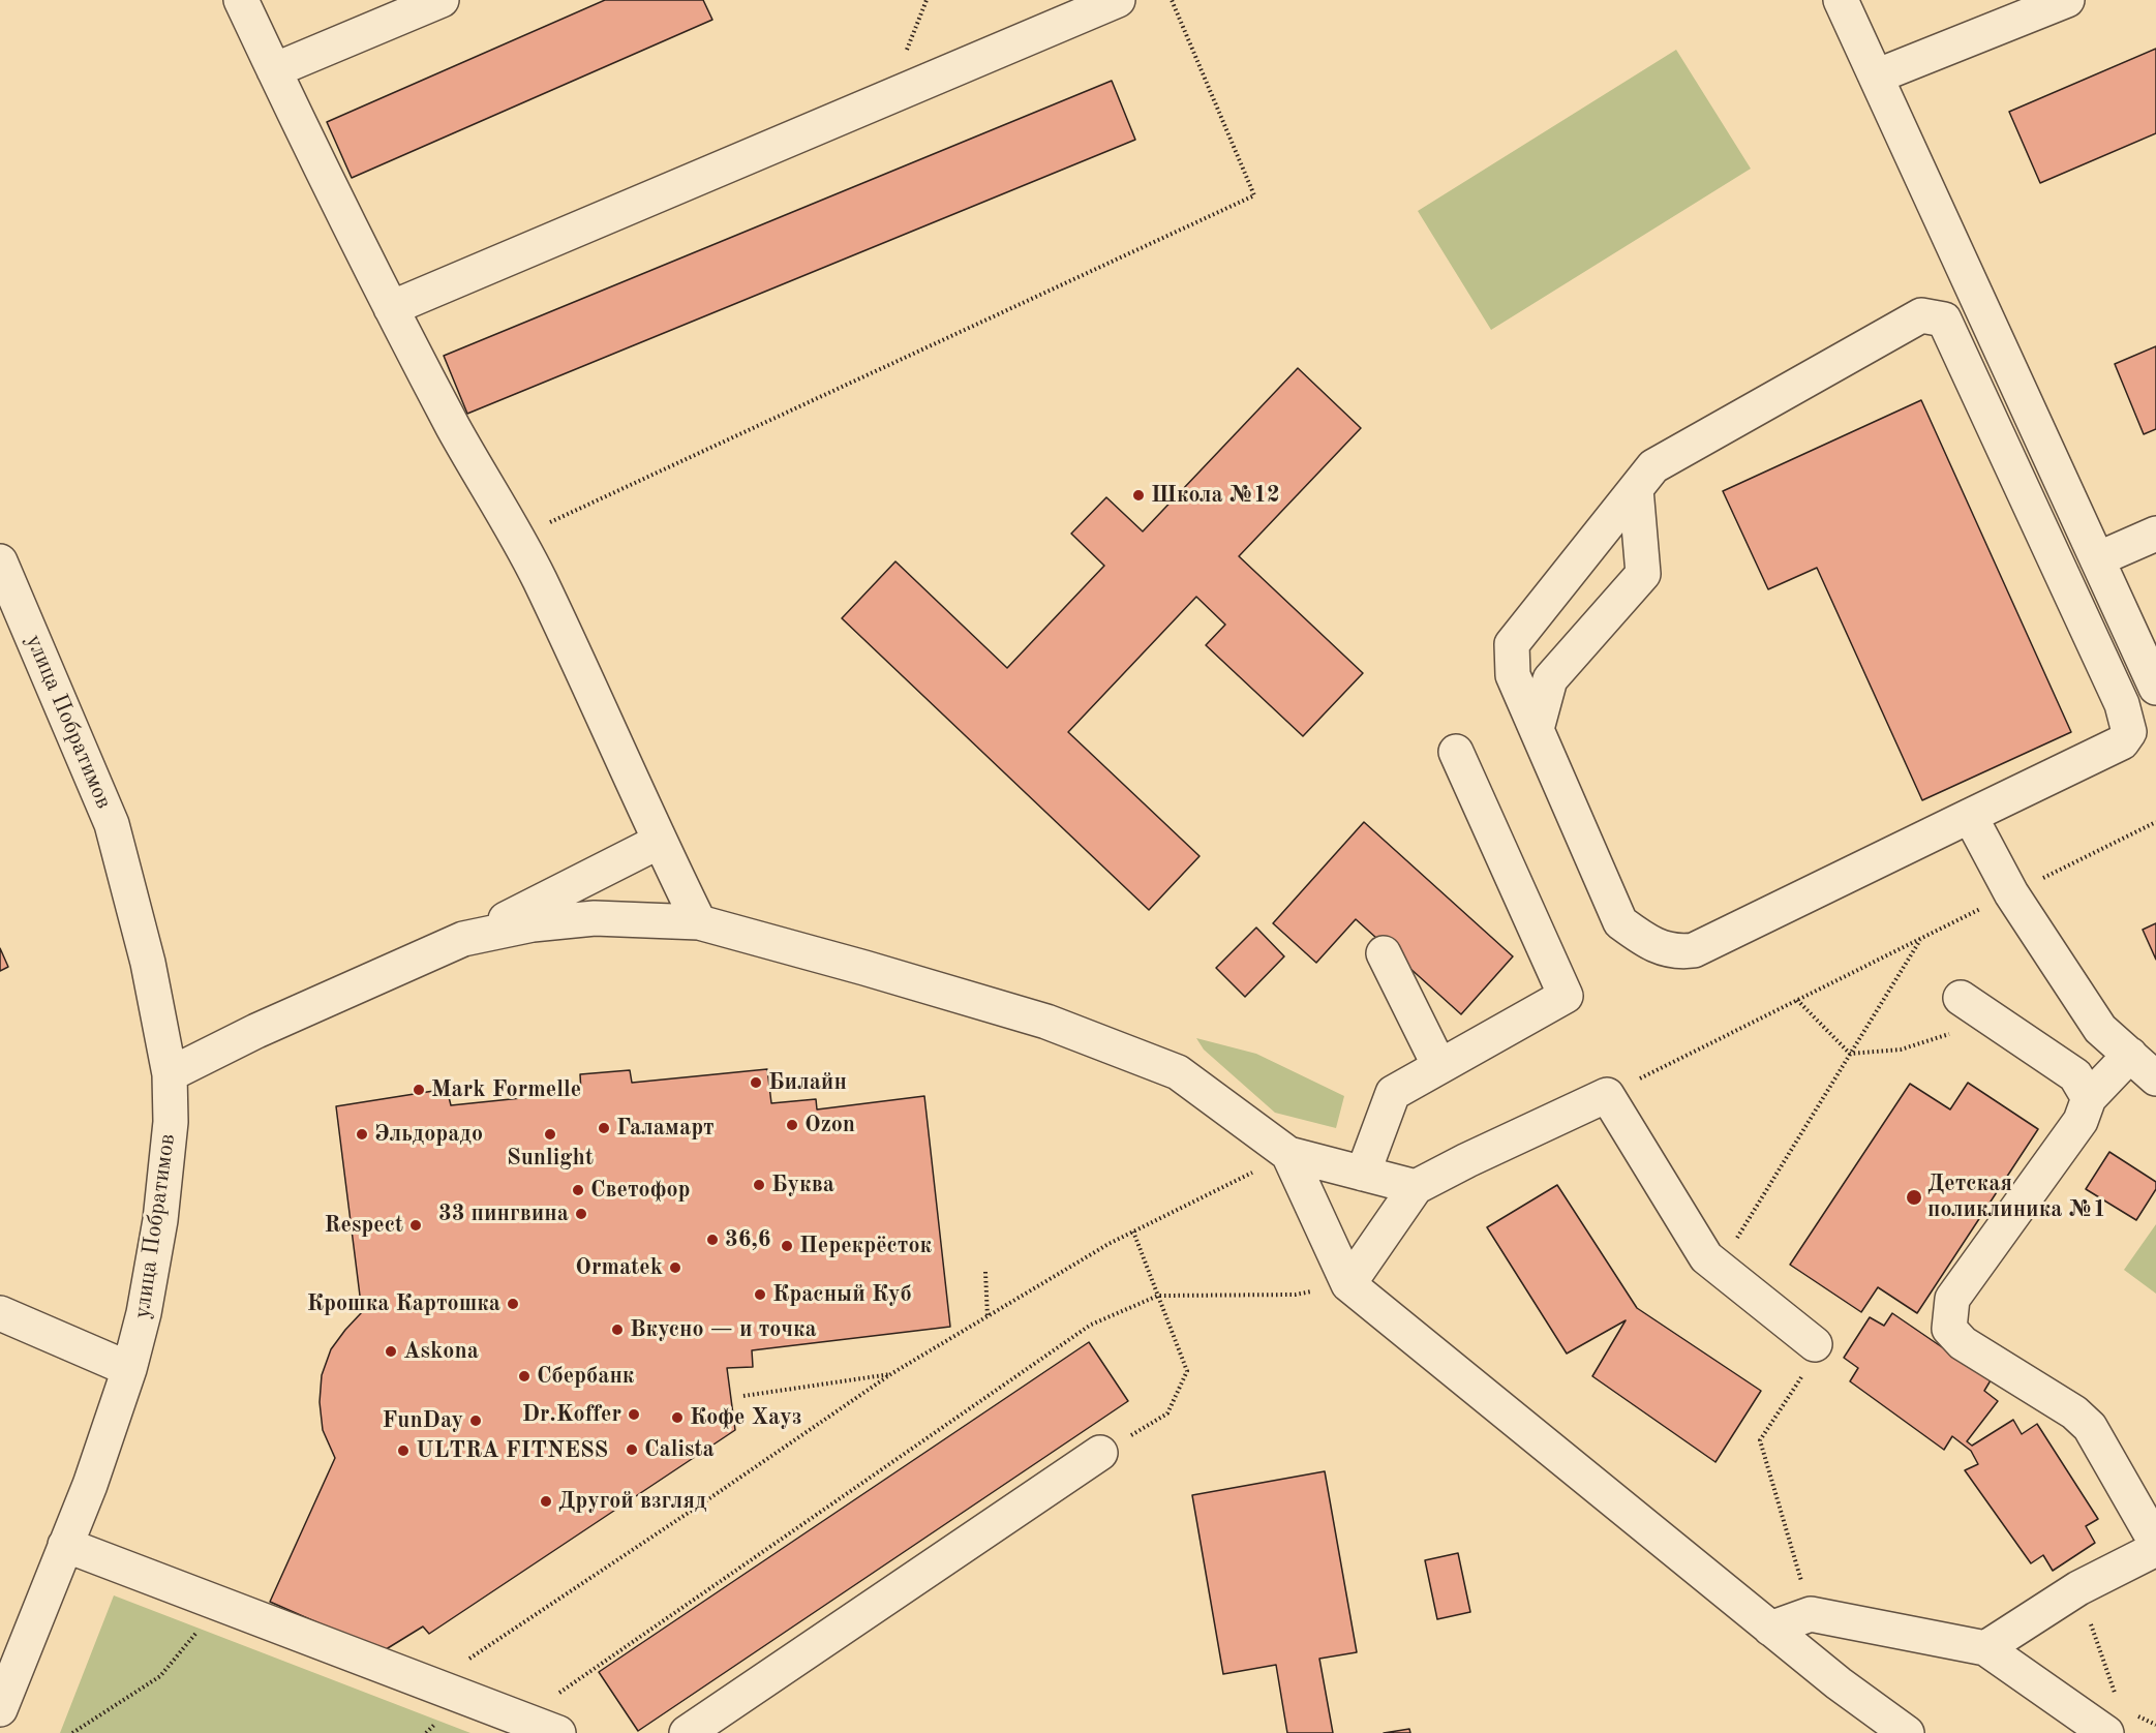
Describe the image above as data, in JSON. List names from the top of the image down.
{
  "streets": {
    "street": ["улица Побратимов"]
  },
  "places": [
    "Школа №12",
    "Билайн",
    "Mark Formelle",
    "Ozon",
    "Галамарт",
    "Эльдорадо",
    "Sunlight",
    "Буква",
    "Светофор",
    "Детская поликлиника №1",
    "33 пингвина",
    "Respect",
    "36,6",
    "Перекрёсток",
    "Ormatek",
    "Красный Куб",
    "Крошка Картошка",
    "Вкусно — и точка",
    "Askona",
    "Сбербанк",
    "Dr.Koffer",
    "Кофе Хауз",
    "FunDay",
    "Calista",
    "ULTRA FITNESS",
    "Другой взгляд"
  ]
}
